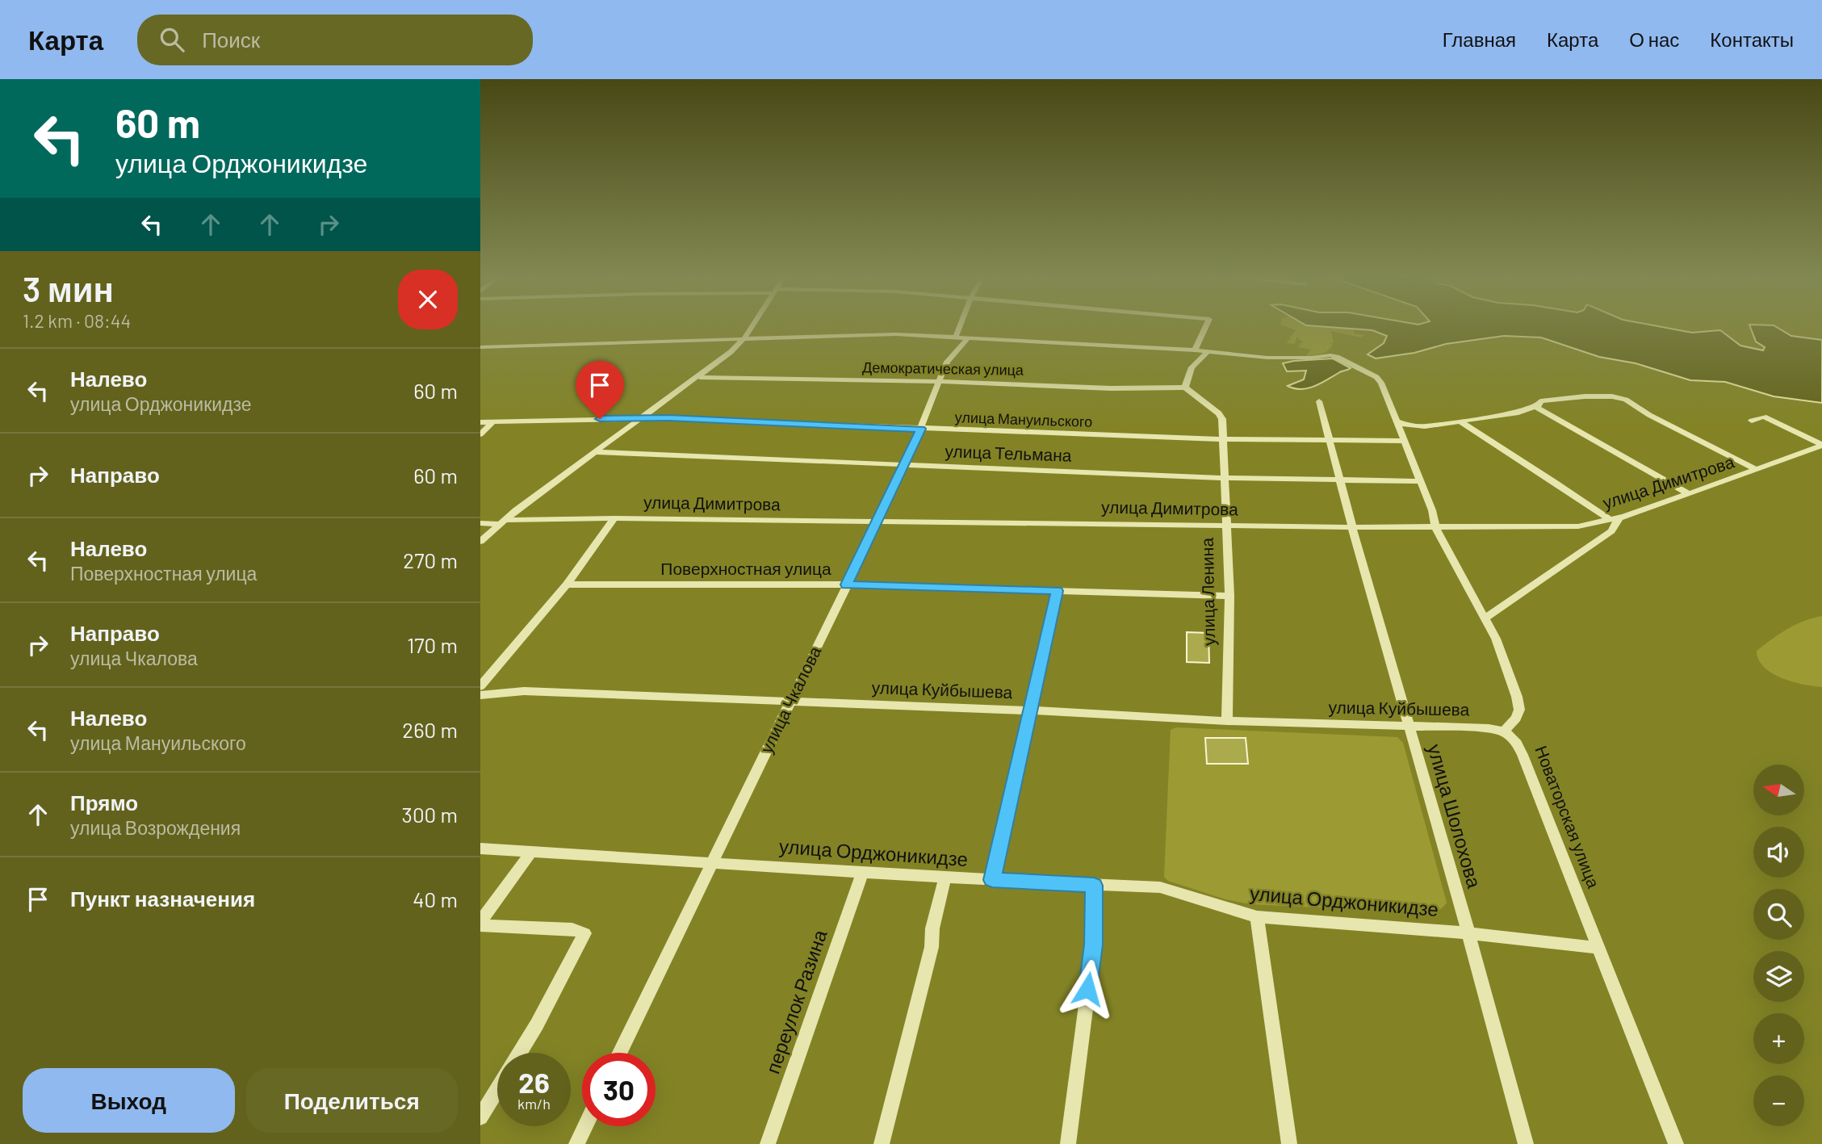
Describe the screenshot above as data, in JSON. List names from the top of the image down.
{
  "streets": {
    "street": [
      "Демократическая улица",
      "улица Мануильского",
      "улица Тельмана",
      "улица Димитрова",
      "Поверхностная улица",
      "улица Ленина",
      "улица Куйбышева",
      "улица Чкалова",
      "улица Шолохова",
      "Новаторская улица",
      "улица Орджоникидзе",
      "переулок Разина"
    ]
  },
  "crossings": [
    ["Демократическая улица", "улица Ленина"],
    ["Демократическая улица", "улица Чкалова"],
    ["улица Мануильского", "улица Ленина"],
    ["улица Мануильского", "улица Чкалова"],
    ["улица Мануильского", "улица Шолохова"],
    ["улица Тельмана", "улица Ленина"],
    ["улица Тельмана", "улица Чкалова"],
    ["улица Тельмана", "улица Шолохова"],
    ["улица Димитрова", "улица Ленина"],
    ["улица Димитрова", "улица Чкалова"],
    ["улица Димитрова", "улица Шолохова"],
    ["Поверхностная улица", "улица Ленина"],
    ["Поверхностная улица", "улица Чкалова"],
    ["улица Ленина", "улица Куйбышева"],
    ["улица Куйбышева", "улица Чкалова"],
    ["улица Куйбышева", "улица Шолохова"],
    ["улица Куйбышева", "Новаторская улица"],
    ["улица Чкалова", "улица Орджоникидзе"],
    ["улица Шолохова", "улица Орджоникидзе"],
    ["Новаторская улица", "улица Орджоникидзе"],
    ["улица Орджоникидзе", "переулок Разина"]
  ],
  "north": "left",
  "page": {
    "header": "Карта",
    "search": "Поиск",
    "nav": [
      "Главная",
      "Карта",
      "О нас",
      "Контакты"
    ],
    "turn": ["60 m", "улица Орджоникидзе"],
    "heading": ["3 мин", "1.2 km · 08:44"],
    "list": [
      {
        "name": "Налево",
        "note": "улица Орджоникидзе",
        "value": "60 m"
      },
      {
        "name": "Направо",
        "value": "60 m"
      },
      {
        "name": "Налево",
        "note": "Поверхностная улица",
        "value": "270 m"
      },
      {
        "name": "Направо",
        "note": "улица Чкалова",
        "value": "170 m"
      },
      {
        "name": "Налево",
        "note": "улица Мануильского",
        "value": "260 m"
      },
      {
        "name": "Прямо",
        "note": "улица Возрождения",
        "value": "300 m"
      },
      {
        "name": "Пункт назначения",
        "value": "40 m"
      }
    ],
    "map_buttons": ["+", "−"],
    "speed": "26 km/h",
    "limit": "30",
    "buttons": ["Выход", "Поделиться"]
  }
}
